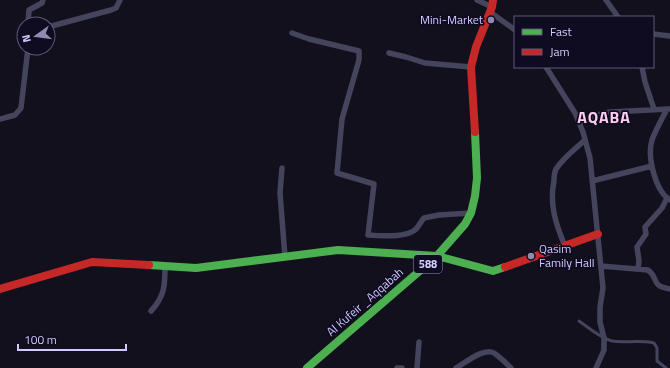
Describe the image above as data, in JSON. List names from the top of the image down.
{
  "streets": {
    "street": ["588", "Al Kufeir _Aqqabah"]
  },
  "crossings": [
    ["588", "Al Kufeir _Aqqabah"]
  ],
  "districts": ["AQABA"],
  "places": ["Mini-Market", "Qasim Family Hall"],
  "legend": ["Fast", "Jam"],
  "scale_bar": "100 m",
  "north": "left"
}
